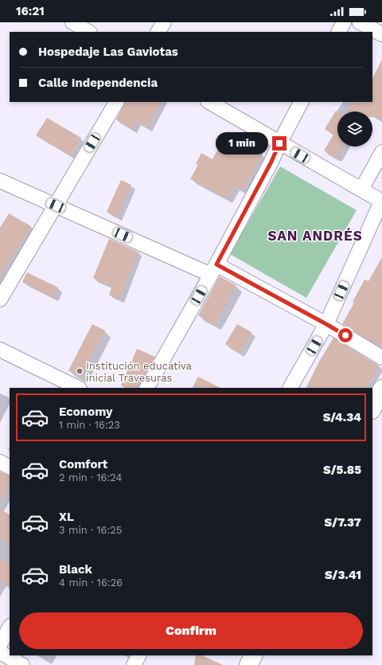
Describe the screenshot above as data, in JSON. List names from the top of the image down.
{
  "districts": ["SAN ANDRÉS"],
  "places": ["Institución educativa inicial Travesuras"],
  "page": {
    "status": "16:21",
    "banner": ["Hospedaje Las Gaviotas", "Calle Independencia"],
    "bubble": "1 min",
    "list": [
      {
        "name": "Economy",
        "note": "1 min · 16:23",
        "value": "S/4.34"
      },
      {
        "name": "Comfort",
        "note": "2 min · 16:24",
        "value": "S/5.85"
      },
      {
        "name": "XL",
        "note": "3 min · 16:25",
        "value": "S/7.37"
      },
      {
        "name": "Black",
        "note": "4 min · 16:26",
        "value": "S/3.41"
      }
    ],
    "buttons": "Confirm"
  }
}
